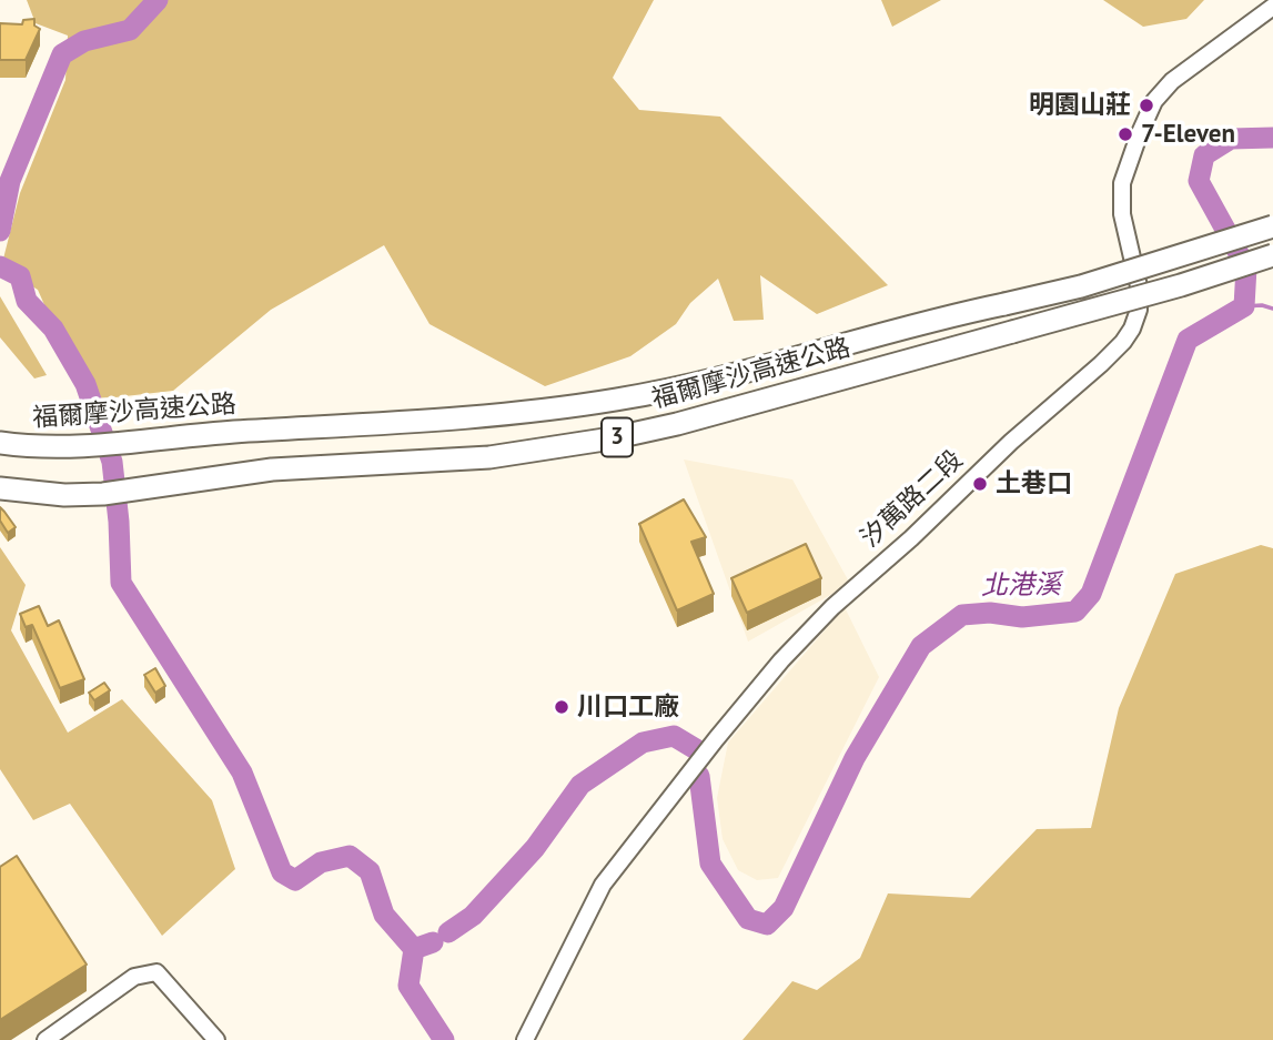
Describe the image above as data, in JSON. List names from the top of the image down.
{
  "streets": {
    "highway": ["福爾摩沙高速公路", "3"],
    "street": ["汐萬路二段"]
  },
  "water": ["北港溪"],
  "places": [
    "明園山莊",
    "7-Eleven",
    "土巷口",
    "川口工廠"
  ]
}
